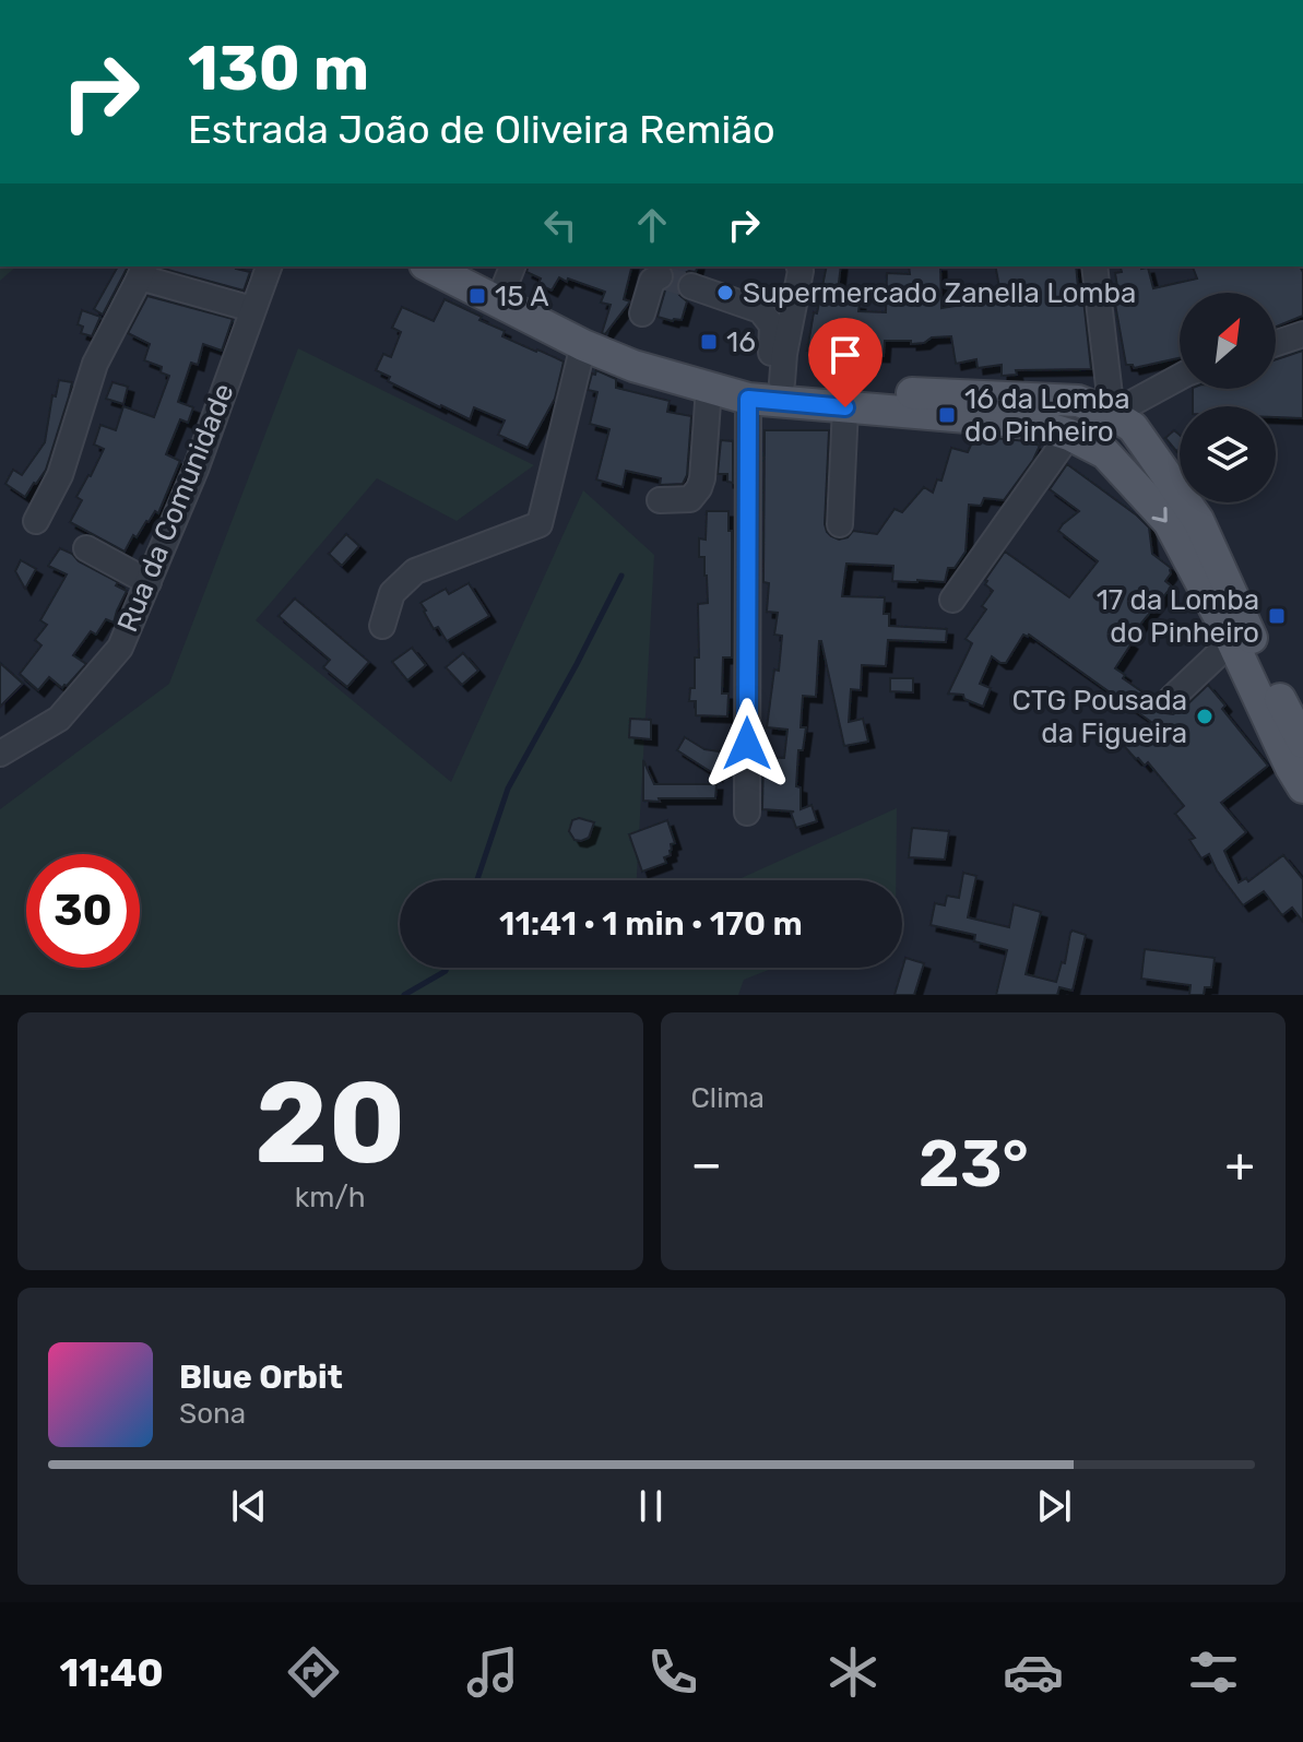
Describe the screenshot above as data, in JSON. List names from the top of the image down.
{
  "streets": {
    "street": ["Rua da Comunidade"]
  },
  "places": {
    "other": ["Supermercado Zanella Lomba", "CTG Pousada da Figueira"],
    "transit": [
      "15 A",
      "16",
      "16 da Lomba do Pinheiro",
      "17 da Lomba do Pinheiro"
    ]
  },
  "north": "top right",
  "page": {
    "turn": ["130 m", "Estrada João de Oliveira Remião"],
    "limit": "30",
    "trip": "11:41 · 1 min · 170 m",
    "tile": [
      ["20", "km/h"],
      "Clima"
    ],
    "heat": ["−", "23°", "+"],
    "song": ["Blue Orbit", "Sona"],
    "tabs": "11:40"
  }
}
